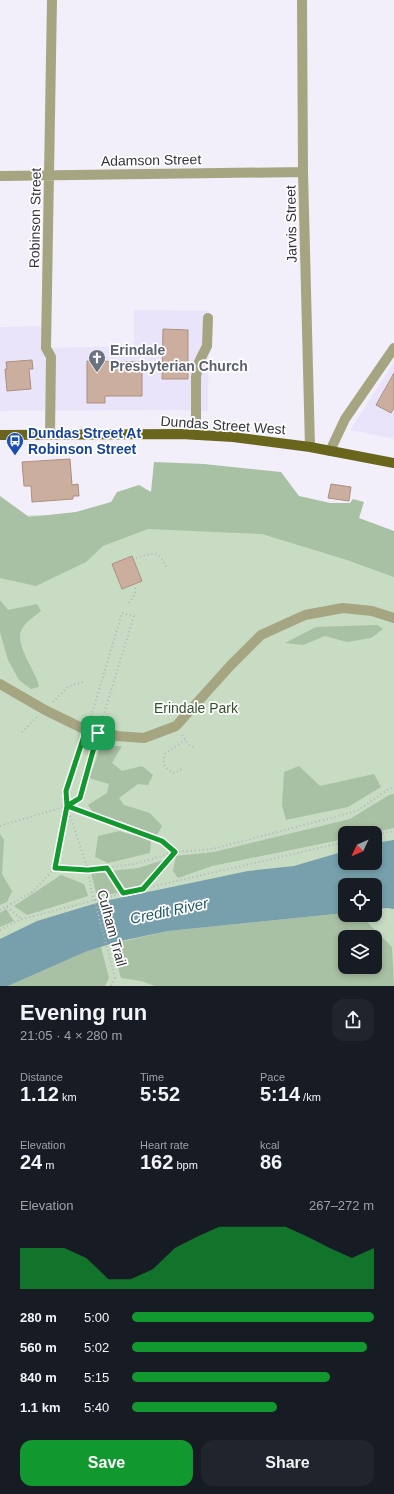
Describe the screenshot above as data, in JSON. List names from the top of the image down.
{
  "streets": {
    "main road": ["Dundas Street West"],
    "street": ["Adamson Street", "Robinson Street", "Jarvis Street"],
    "path": ["Culham Trail"]
  },
  "crossings": [
    ["Adamson Street", "Robinson Street"],
    ["Adamson Street", "Jarvis Street"],
    ["Robinson Street", "Dundas Street West"],
    ["Jarvis Street", "Dundas Street West"]
  ],
  "water": ["Credit River"],
  "parks": ["Erindale Park"],
  "places": {
    "church": ["Erindale Presbyterian Church"],
    "bus stop": ["Dundas Street At Robinson Street"]
  },
  "north": "bottom left",
  "page": {
    "heading": ["Evening run", "21:05 · 4 × 280 m"],
    "stats": [
      ["Distance", "1.12 km"],
      ["Time", "5:52"],
      ["Pace", "5:14 /km"],
      ["Elevation", "24 m"],
      ["Heart rate", "162 bpm"],
      ["kcal", "86"]
    ],
    "chart": ["Elevation", "267–272 m"],
    "list": [
      {
        "name": "280 m",
        "note": "5:00"
      },
      {
        "name": "560 m",
        "note": "5:02"
      },
      {
        "name": "840 m",
        "note": "5:15"
      },
      {
        "name": "1.1 km",
        "note": "5:40"
      }
    ],
    "buttons": ["Save", "Share"]
  }
}
